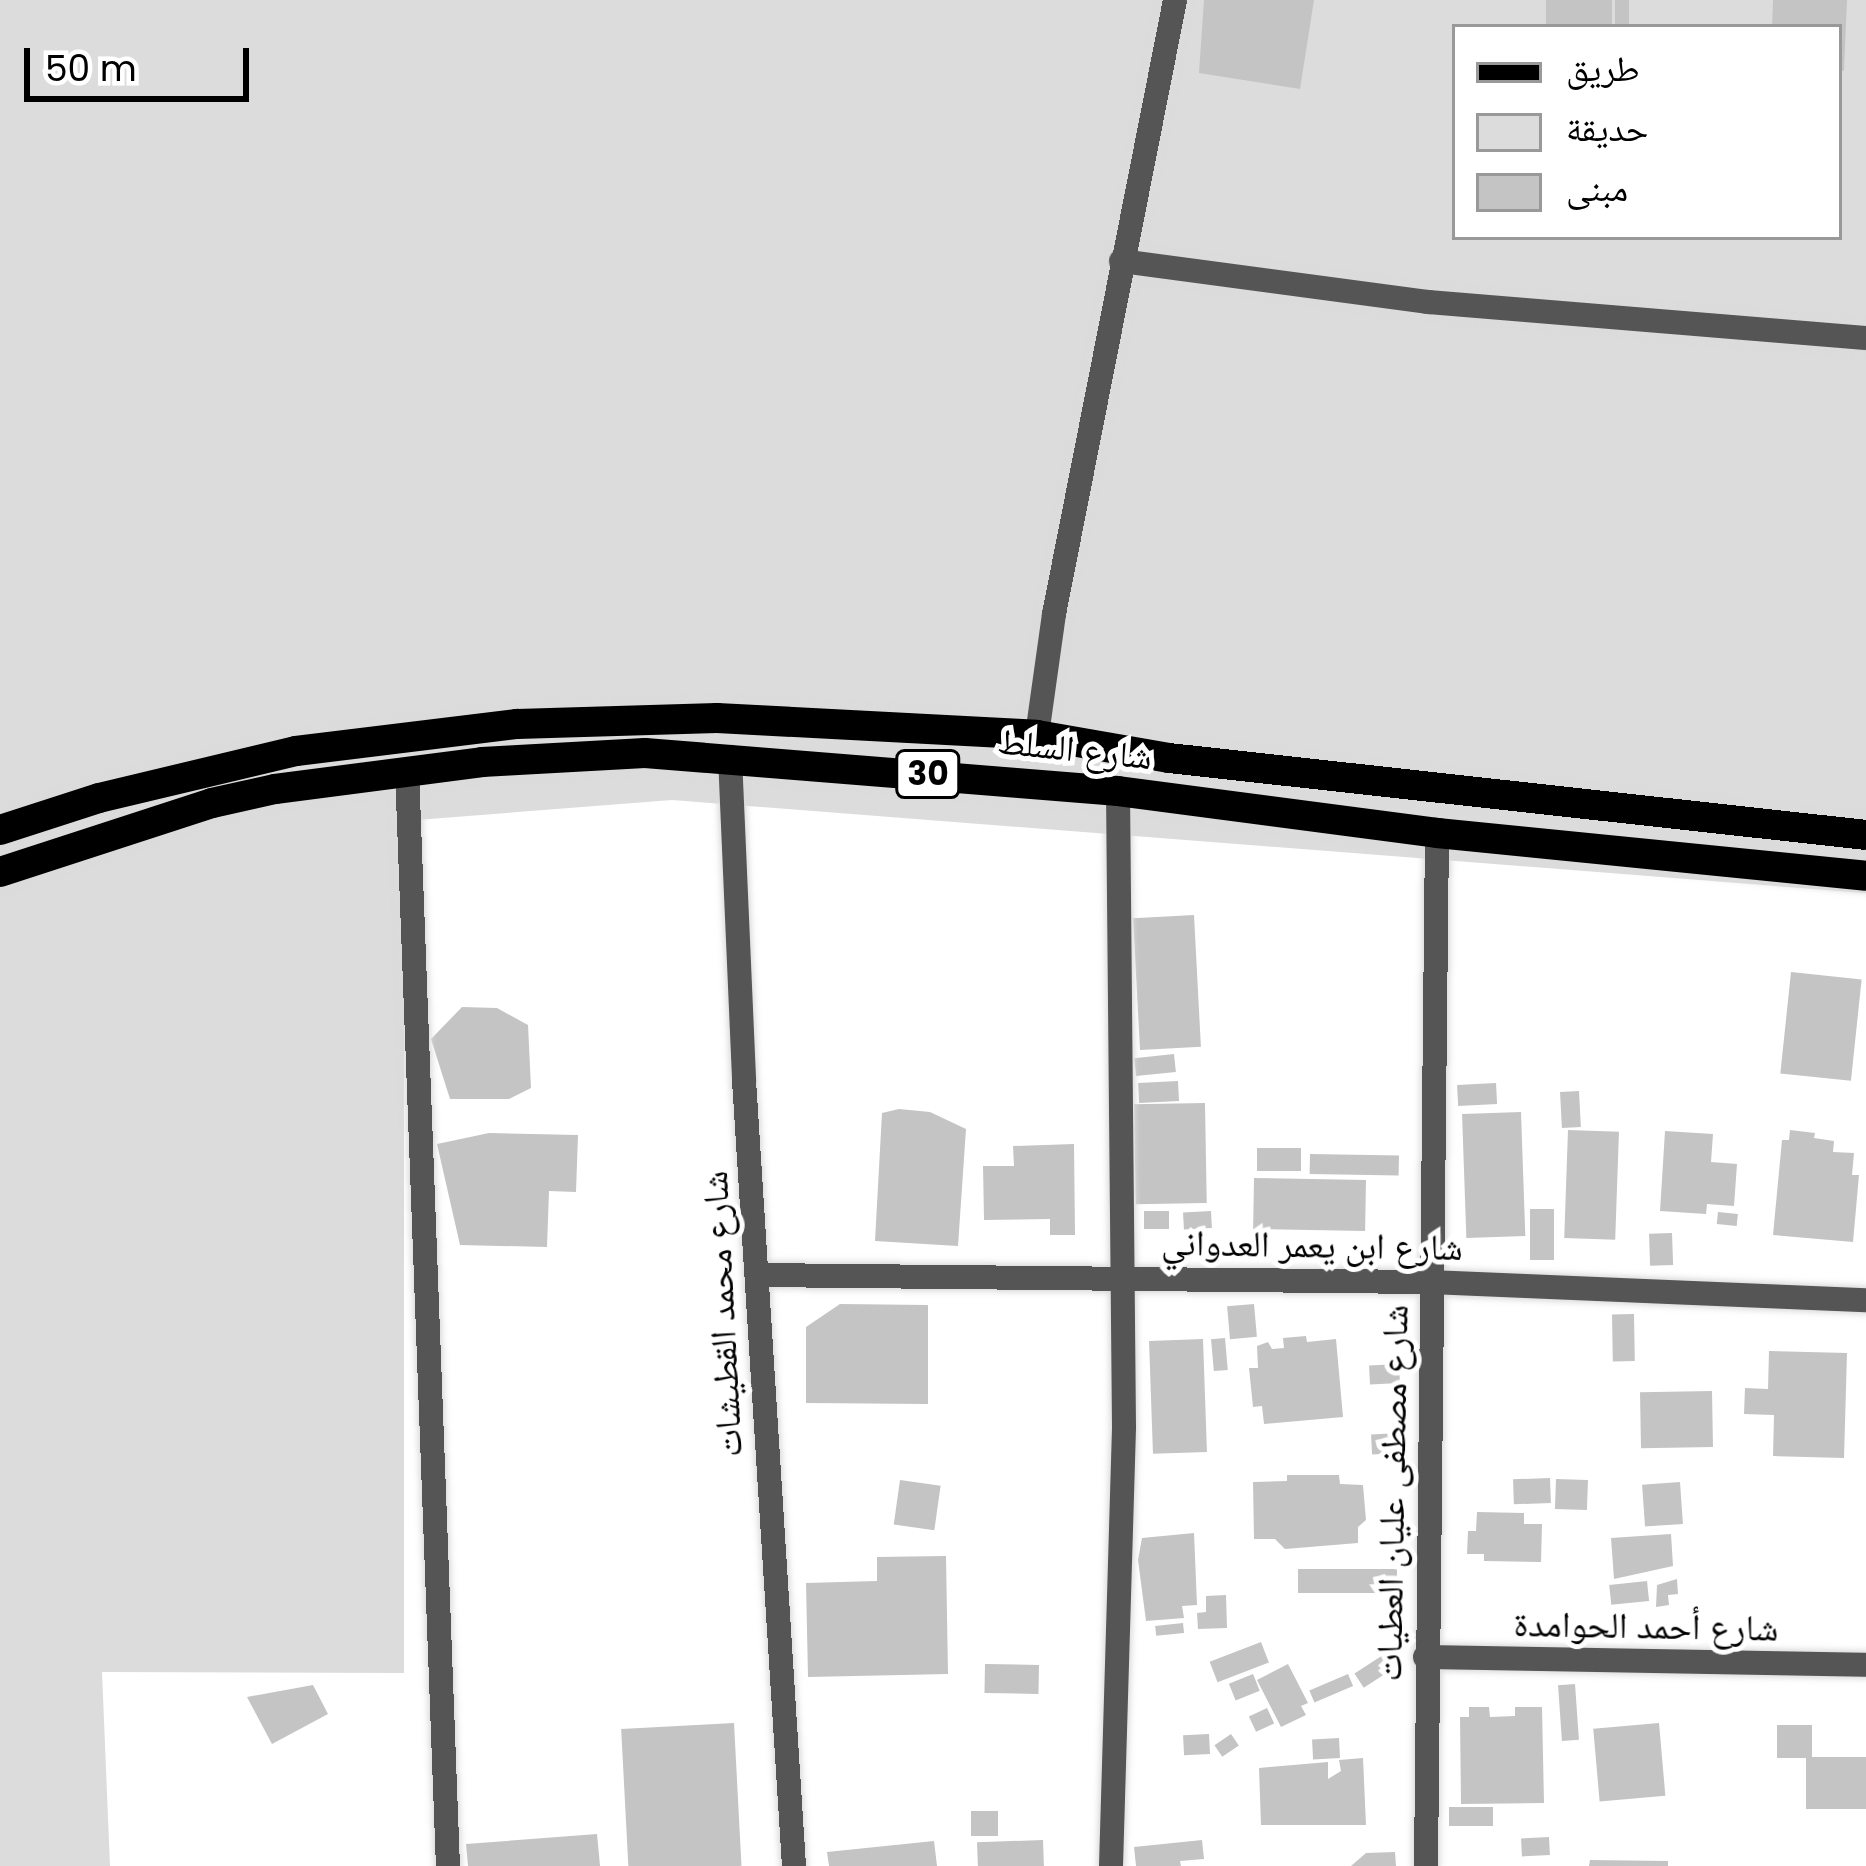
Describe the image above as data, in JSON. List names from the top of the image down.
{
  "streets": {
    "main road": ["شارع السلط", "30"],
    "street": [
      "شارع ابن يعمر العدواني",
      "شارع محمد القطيشات",
      "شارع مصطفى عليان العطيات",
      "شارع أحمد الحوامدة"
    ]
  },
  "crossings": [
    ["شارع السلط", "شارع محمد القطيشات"],
    ["شارع السلط", "شارع مصطفى عليان العطيات"],
    ["شارع ابن يعمر العدواني", "شارع محمد القطيشات"],
    ["شارع ابن يعمر العدواني", "شارع مصطفى عليان العطيات"],
    ["شارع مصطفى عليان العطيات", "شارع أحمد الحوامدة"]
  ],
  "legend": ["طريق", "حديقة", "مبنى"],
  "scale_bar": "50 m"
}
